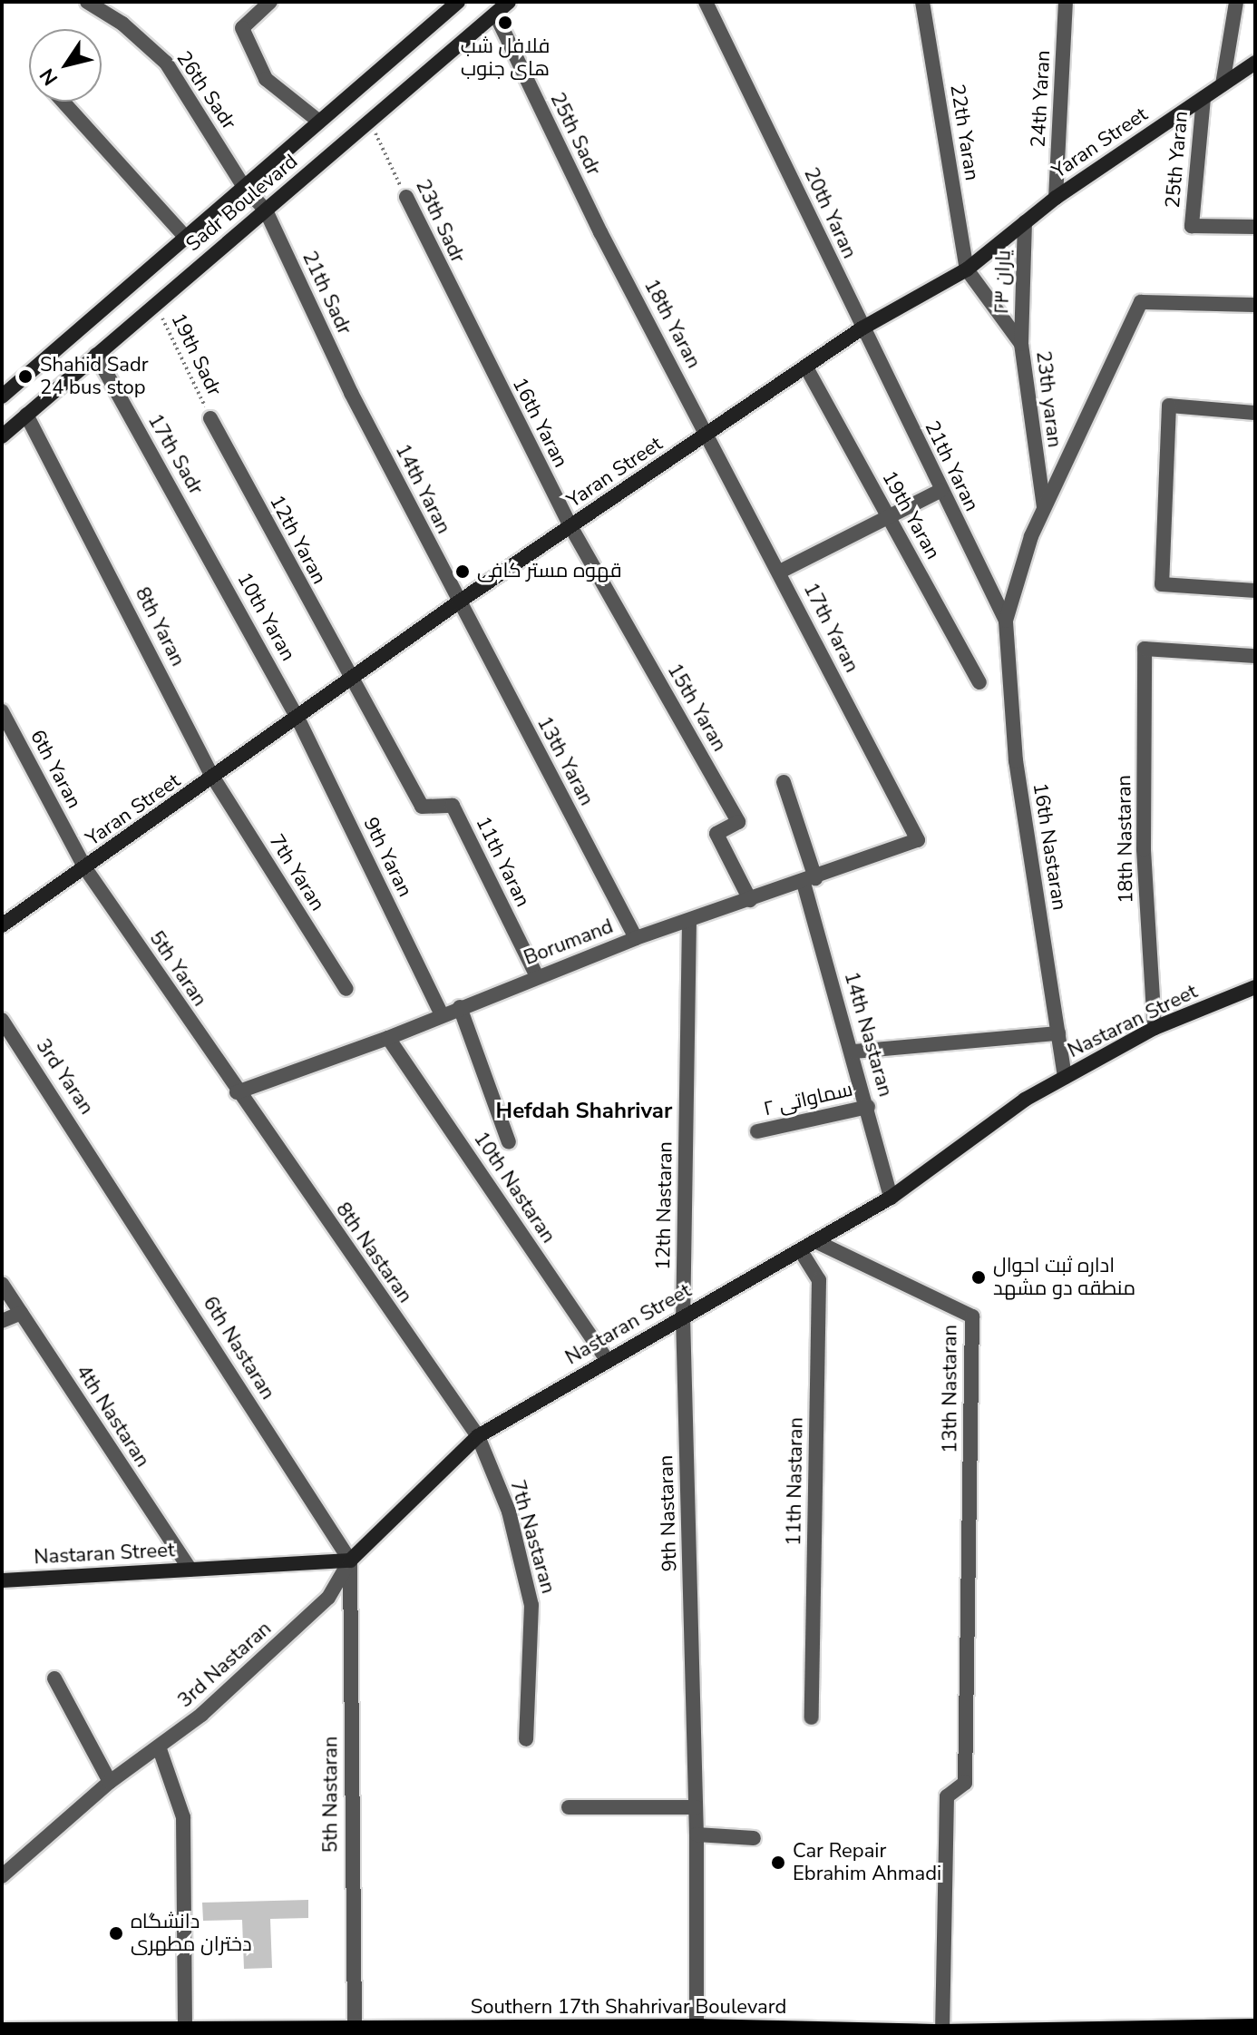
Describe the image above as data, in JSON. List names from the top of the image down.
{
  "streets": {
    "main road": ["Southern 17th Shahrivar Boulevard"],
    "street": [
      "26th Sadr",
      "24th Yaran",
      "22th Yaran",
      "25th Sadr",
      "Yaran Street",
      "25th Yaran",
      "Sadr Boulevard",
      "20th Yaran",
      "23th Sadr",
      "یاران ۲۳",
      "21th Sadr",
      "18th Yaran",
      "23th yaran",
      "16th Yaran",
      "17th Sadr",
      "21th Yaran",
      "14th Yaran",
      "19th Yaran",
      "12th Yaran",
      "10th Yaran",
      "8th Yaran",
      "17th Yaran",
      "15th Yaran",
      "13th Yaran",
      "6th Yaran",
      "18th Nastaran",
      "16th Nastaran",
      "9th Yaran",
      "11th Yaran",
      "7th Yaran",
      "Borumand",
      "5th Yaran",
      "Nastaran Street",
      "14th Nastaran",
      "3rd Yaran",
      "سماواتی ۲",
      "10th Nastaran",
      "12th Nastaran",
      "8th Nastaran",
      "6th Nastaran",
      "13th Nastaran",
      "4th Nastaran",
      "11th Nastaran",
      "9th Nastaran",
      "7th Nastaran",
      "3rd Nastaran",
      "5th Nastaran"
    ],
    "path": ["19th Sadr"]
  },
  "crossings": [
    ["26th Sadr", "Sadr Boulevard"],
    ["26th Sadr", "21th Sadr"],
    ["24th Yaran", "Yaran Street"],
    ["22th Yaran", "Yaran Street"],
    ["22th Yaran", "23th yaran"],
    ["25th Sadr", "Sadr Boulevard"],
    ["25th Sadr", "18th Yaran"],
    ["Yaran Street", "25th Yaran"],
    ["Yaran Street", "20th Yaran"],
    ["Yaran Street", "یاران ۲۳"],
    ["Yaran Street", "18th Yaran"],
    ["Yaran Street", "23th yaran"],
    ["Yaran Street", "16th Yaran"],
    ["Yaran Street", "21th Yaran"],
    ["Yaran Street", "14th Yaran"],
    ["Yaran Street", "19th Yaran"],
    ["Yaran Street", "12th Yaran"],
    ["Yaran Street", "10th Yaran"],
    ["Yaran Street", "8th Yaran"],
    ["Yaran Street", "17th Yaran"],
    ["Yaran Street", "15th Yaran"],
    ["Yaran Street", "13th Yaran"],
    ["Yaran Street", "6th Yaran"],
    ["Yaran Street", "9th Yaran"],
    ["Yaran Street", "11th Yaran"],
    ["Yaran Street", "7th Yaran"],
    ["Yaran Street", "5th Yaran"],
    ["Sadr Boulevard", "23th Sadr"],
    ["Sadr Boulevard", "21th Sadr"],
    ["Sadr Boulevard", "19th Sadr"],
    ["Sadr Boulevard", "17th Sadr"],
    ["Sadr Boulevard", "8th Yaran"],
    ["20th Yaran", "21th Yaran"],
    ["23th Sadr", "16th Yaran"],
    ["یاران ۲۳", "23th yaran"],
    ["21th Sadr", "14th Yaran"],
    ["18th Yaran", "17th Yaran"],
    ["19th Sadr", "12th Yaran"],
    ["16th Yaran", "15th Yaran"],
    ["17th Sadr", "10th Yaran"],
    ["21th Yaran", "16th Nastaran"],
    ["14th Yaran", "13th Yaran"],
    ["12th Yaran", "11th Yaran"],
    ["10th Yaran", "9th Yaran"],
    ["8th Yaran", "7th Yaran"],
    ["17th Yaran", "Borumand"],
    ["15th Yaran", "Borumand"],
    ["13th Yaran", "Borumand"],
    ["6th Yaran", "5th Yaran"],
    ["18th Nastaran", "Nastaran Street"],
    ["16th Nastaran", "Nastaran Street"],
    ["9th Yaran", "Borumand"],
    ["11th Yaran", "Borumand"],
    ["Borumand", "5th Yaran"],
    ["Borumand", "14th Nastaran"],
    ["Borumand", "10th Nastaran"],
    ["Borumand", "12th Nastaran"],
    ["Borumand", "8th Nastaran"],
    ["5th Yaran", "8th Nastaran"],
    ["Nastaran Street", "14th Nastaran"],
    ["Nastaran Street", "10th Nastaran"],
    ["Nastaran Street", "12th Nastaran"],
    ["Nastaran Street", "8th Nastaran"],
    ["Nastaran Street", "6th Nastaran"],
    ["Nastaran Street", "13th Nastaran"],
    ["Nastaran Street", "4th Nastaran"],
    ["Nastaran Street", "11th Nastaran"],
    ["Nastaran Street", "9th Nastaran"],
    ["Nastaran Street", "7th Nastaran"],
    ["Nastaran Street", "3rd Nastaran"],
    ["Nastaran Street", "5th Nastaran"],
    ["14th Nastaran", "سماواتی ۲"],
    ["3rd Yaran", "6th Nastaran"],
    ["12th Nastaran", "9th Nastaran"],
    ["8th Nastaran", "7th Nastaran"],
    ["6th Nastaran", "3rd Nastaran"],
    ["6th Nastaran", "5th Nastaran"],
    ["13th Nastaran", "Southern 17th Shahrivar Boulevard"],
    ["9th Nastaran", "Southern 17th Shahrivar Boulevard"],
    ["3rd Nastaran", "5th Nastaran"],
    ["5th Nastaran", "Southern 17th Shahrivar Boulevard"]
  ],
  "districts": ["Hefdah Shahrivar"],
  "places": [
    "فلافل شب های جنوب",
    "Shahid Sadr 24 bus stop",
    "قهوه مستر کافی",
    "اداره ثبت احوال منطقه دو مشهد",
    "Car Repair Ebrahim Ahmadi",
    "دانشگاه دختران مطهری"
  ],
  "north": "bottom left"
}
